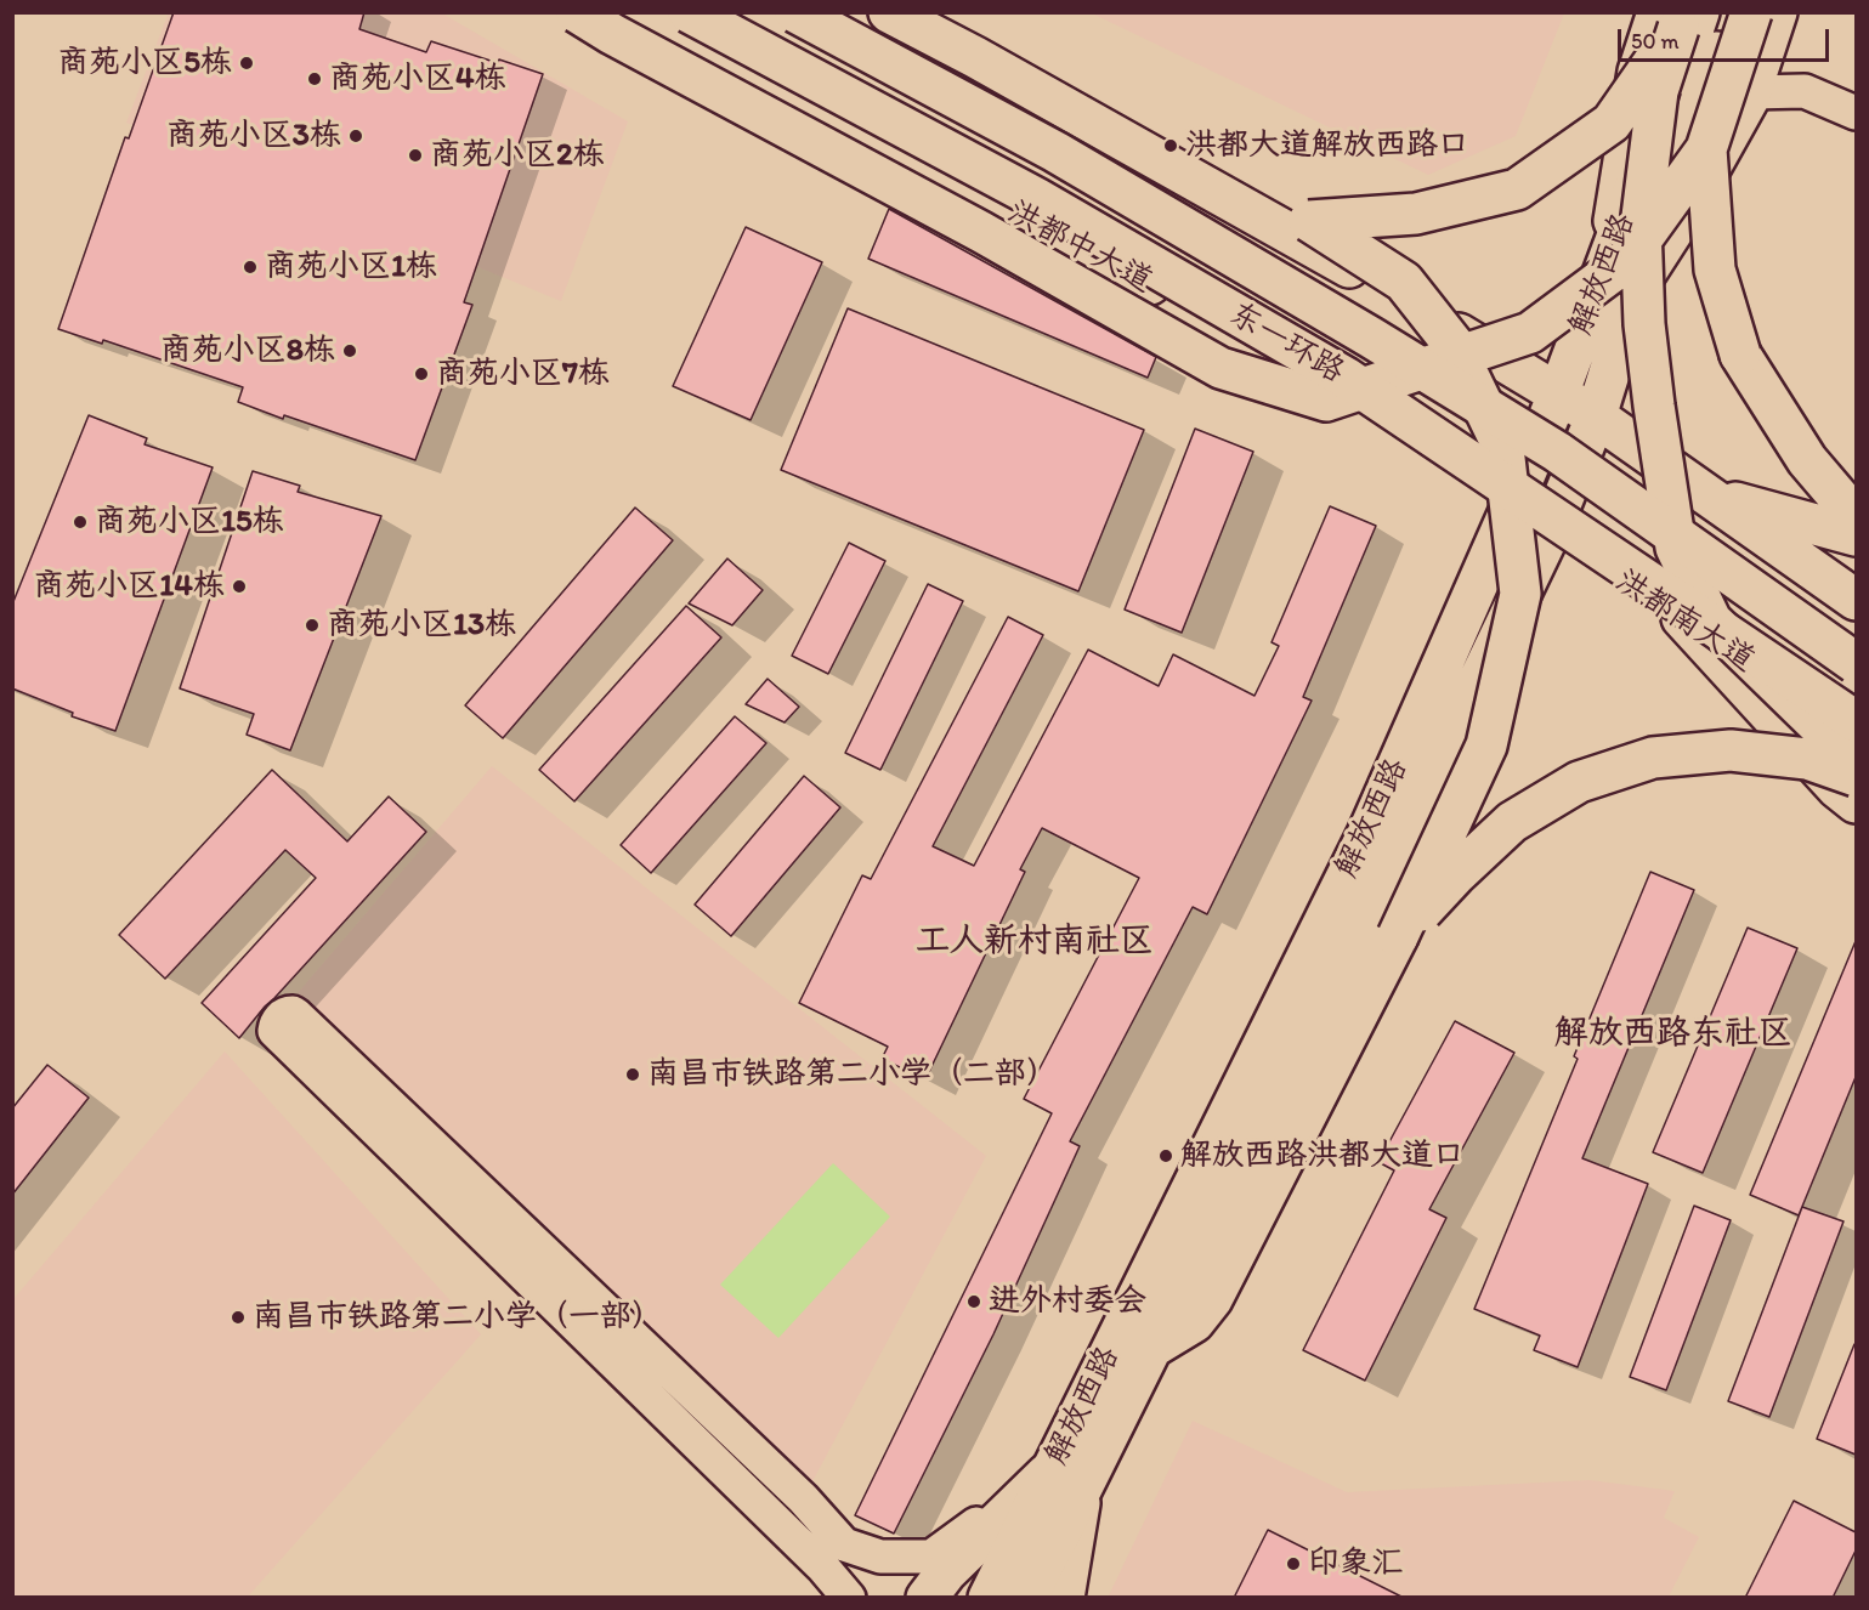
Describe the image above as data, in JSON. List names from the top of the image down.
{
  "streets": {
    "main road": [
      "洪都中大道",
      "解放西路",
      "东一环路",
      "洪都南大道"
    ]
  },
  "crossings": [
    ["洪都中大道", "解放西路"],
    ["洪都中大道", "洪都南大道"],
    ["解放西路", "洪都南大道"]
  ],
  "districts": ["工人新村南社区", "解放西路东社区"],
  "places": [
    "商苑小区5栋",
    "商苑小区4栋",
    "商苑小区3栋",
    "洪都大道解放西路口",
    "商苑小区2栋",
    "商苑小区1栋",
    "商苑小区8栋",
    "商苑小区7栋",
    "商苑小区15栋",
    "商苑小区14栋",
    "商苑小区13栋",
    "南昌市铁路第二小学（二部）",
    "解放西路洪都大道口",
    "进外村委会",
    "南昌市铁路第二小学（一部）",
    "印象汇"
  ],
  "scale_bar": "50 m"
}
